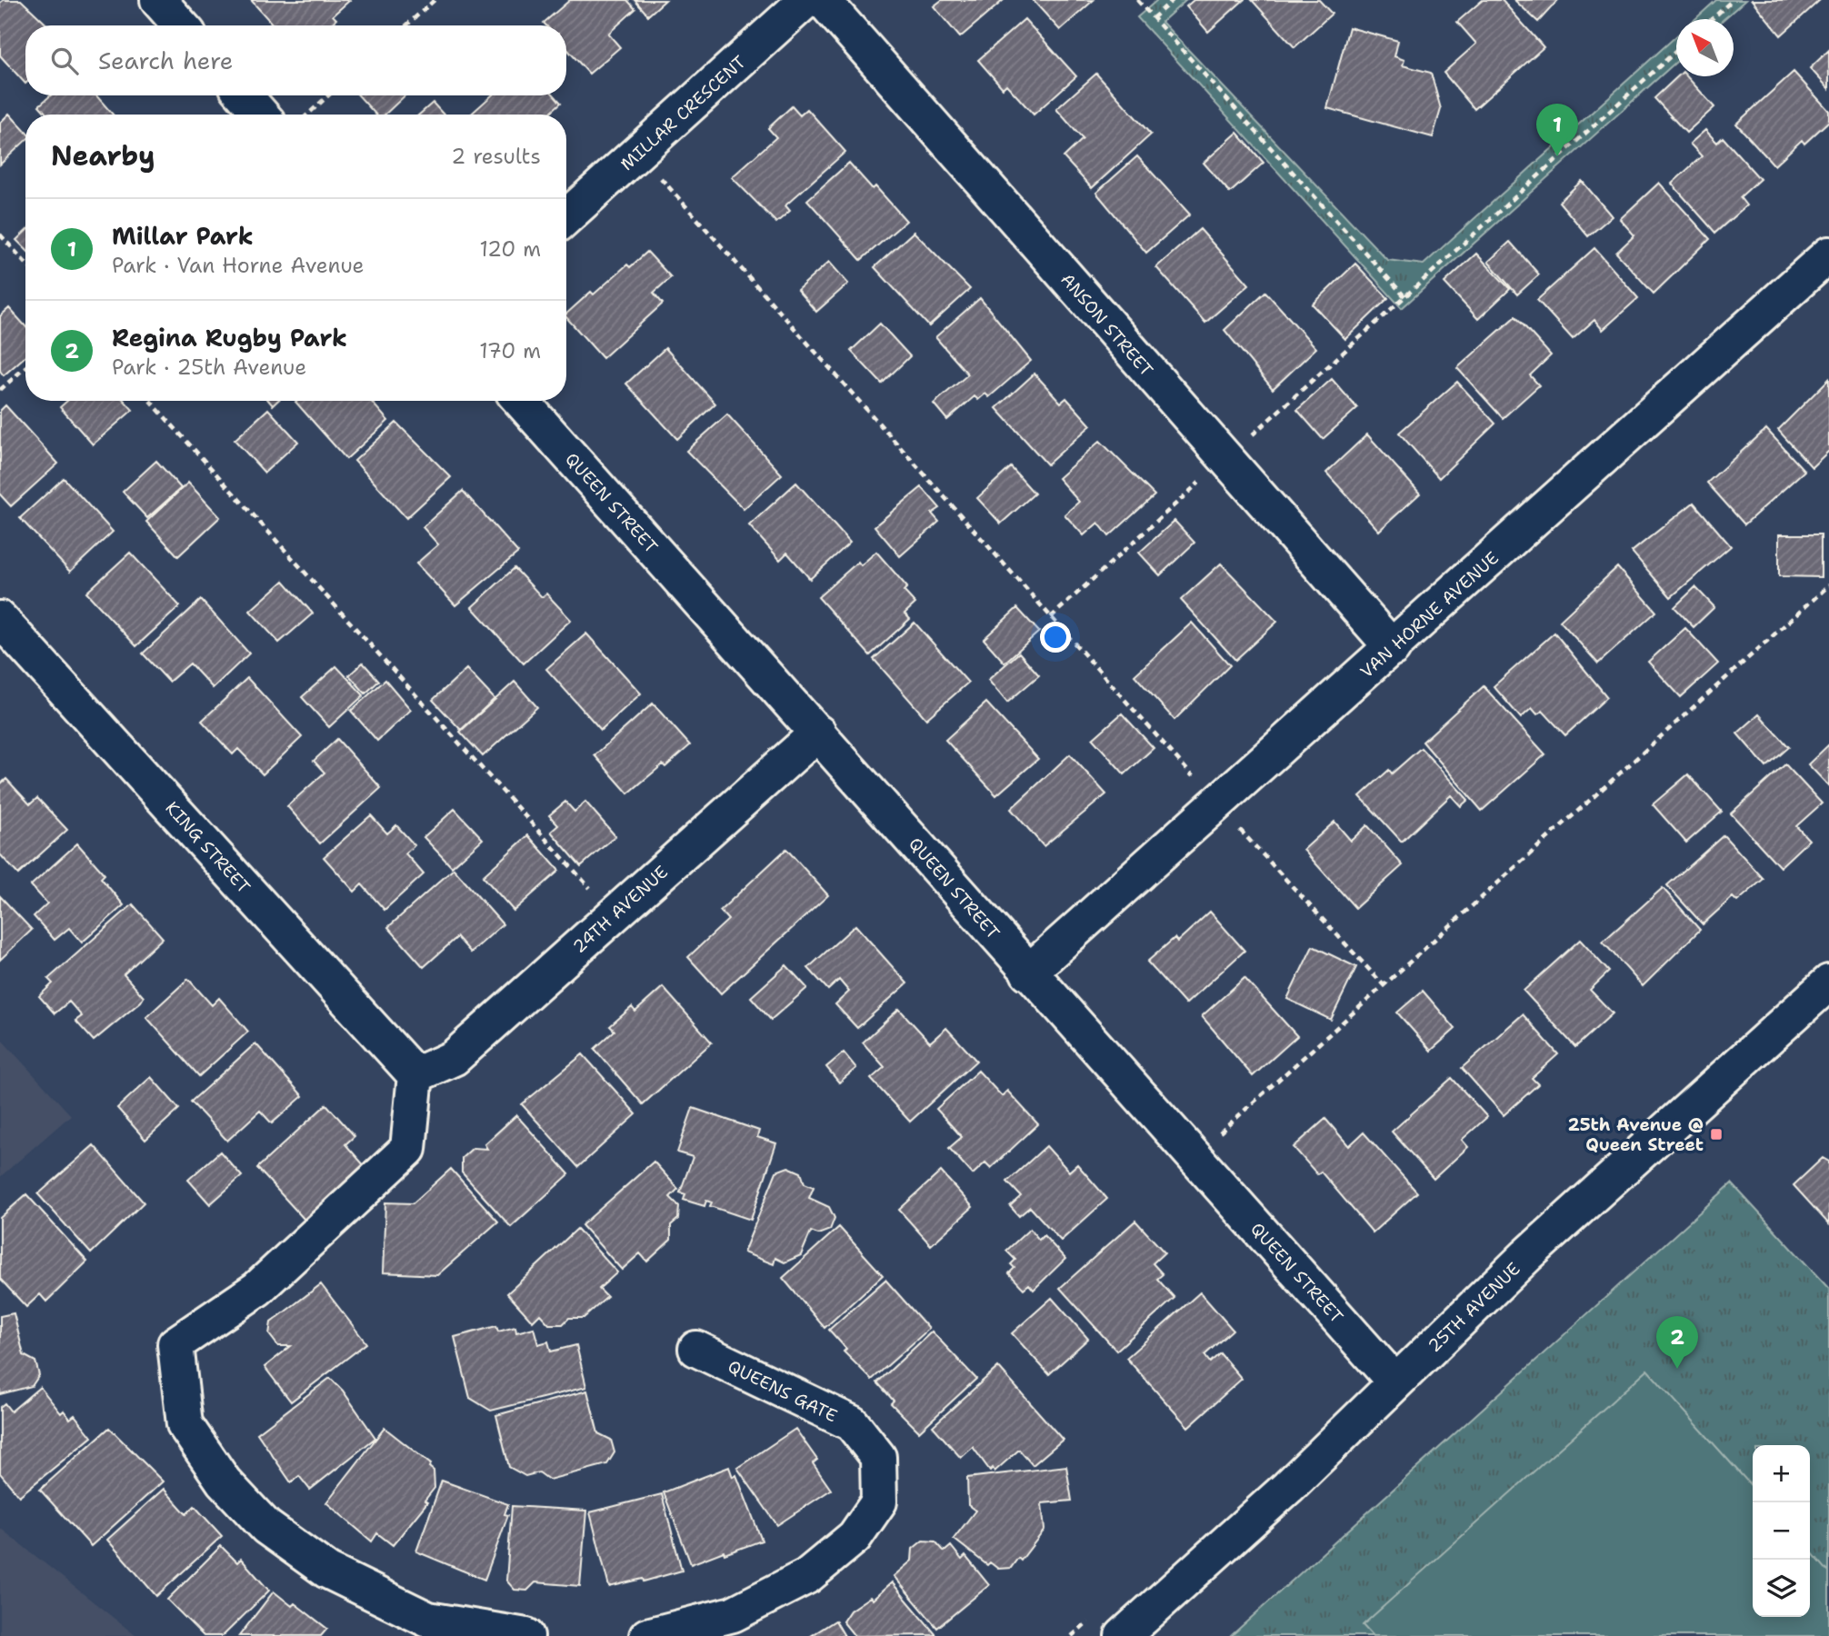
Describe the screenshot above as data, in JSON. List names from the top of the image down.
{
  "streets": {
    "street": [
      "MILLAR CRESCENT",
      "ANSON STREET",
      "QUEEN STREET",
      "VAN HORNE AVENUE",
      "KING STREET",
      "24TH AVENUE",
      "25TH AVENUE",
      "QUEENS GATE"
    ]
  },
  "crossings": [
    ["ANSON STREET", "VAN HORNE AVENUE"],
    ["QUEEN STREET", "VAN HORNE AVENUE"],
    ["QUEEN STREET", "24TH AVENUE"],
    ["QUEEN STREET", "25TH AVENUE"],
    ["KING STREET", "24TH AVENUE"]
  ],
  "places": {
    "transit": ["25th Avenue @ Queen Street"]
  },
  "north": "top left",
  "page": {
    "search": "Search here",
    "pins": ["1", "2"],
    "heading": ["Nearby", "2 results"],
    "list": [
      {
        "mark": "1",
        "name": "Millar Park",
        "note": "Park · Van Horne Avenue",
        "value": "120 m"
      },
      {
        "mark": "2",
        "name": "Regina Rugby Park",
        "note": "Park · 25th Avenue",
        "value": "170 m"
      }
    ],
    "map_buttons": ["+", "−"]
  }
}
